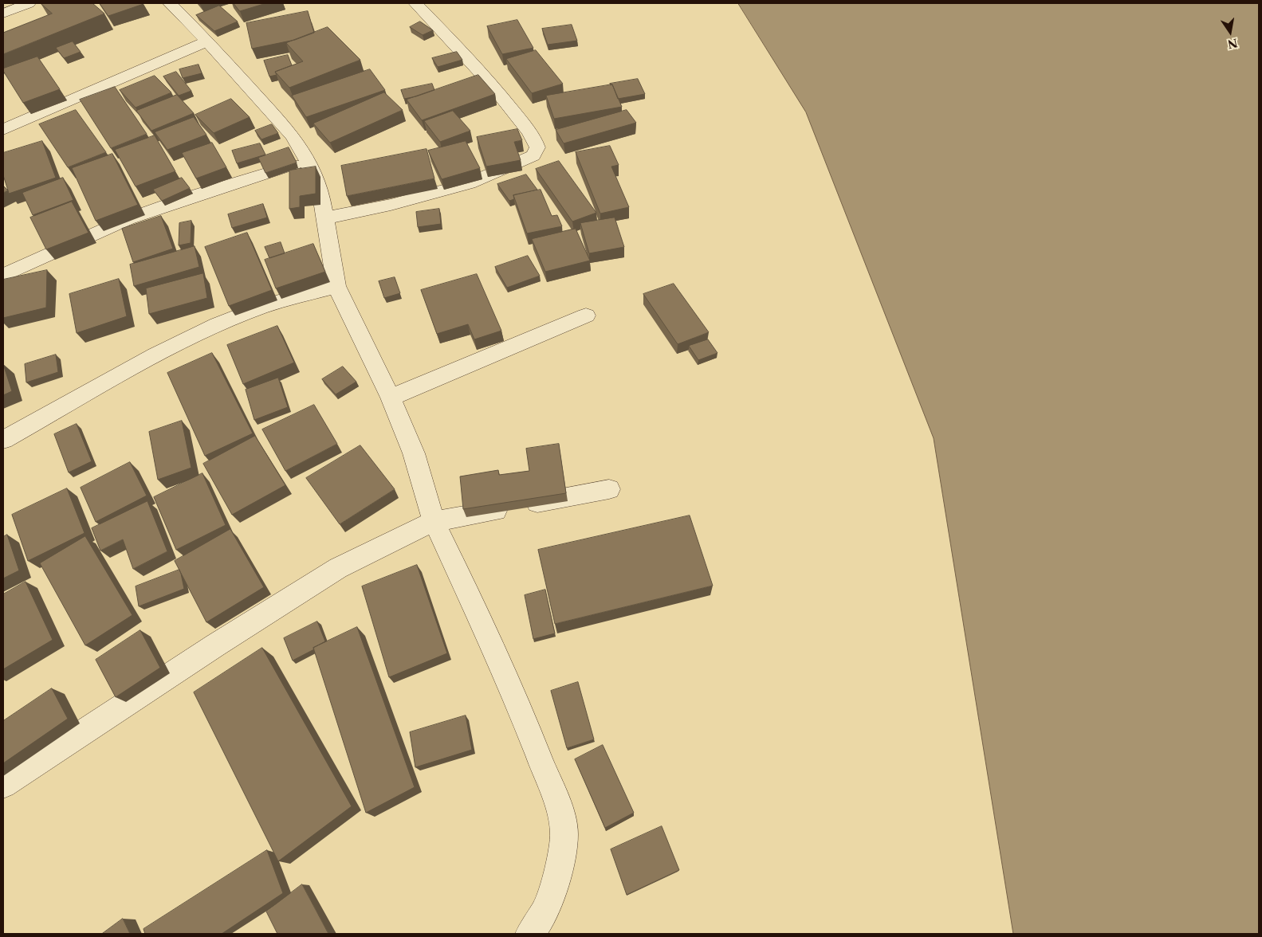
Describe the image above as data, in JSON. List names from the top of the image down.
{
  "north": "bottom"
}
